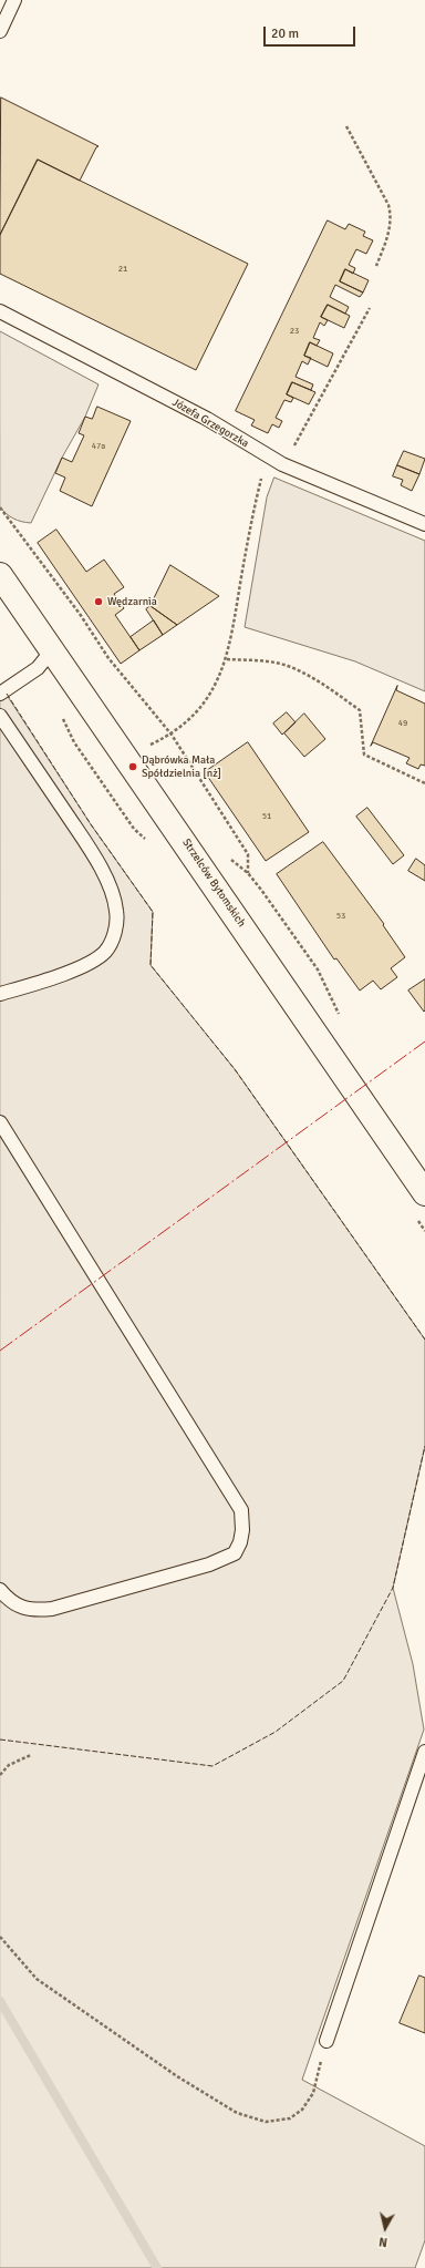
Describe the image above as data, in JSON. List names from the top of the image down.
{
  "streets": {
    "street": ["Strzelców Bytomskich"],
    "lane": ["Józefa Grzegorzka"]
  },
  "places": ["Wędzarnia", "Dąbrówka Mała Spółdzielnia [nż]"],
  "house_numbers": [
    "21",
    "23",
    "47a",
    "49",
    "51",
    "53"
  ],
  "scale_bar": "20 m",
  "north": "bottom"
}
